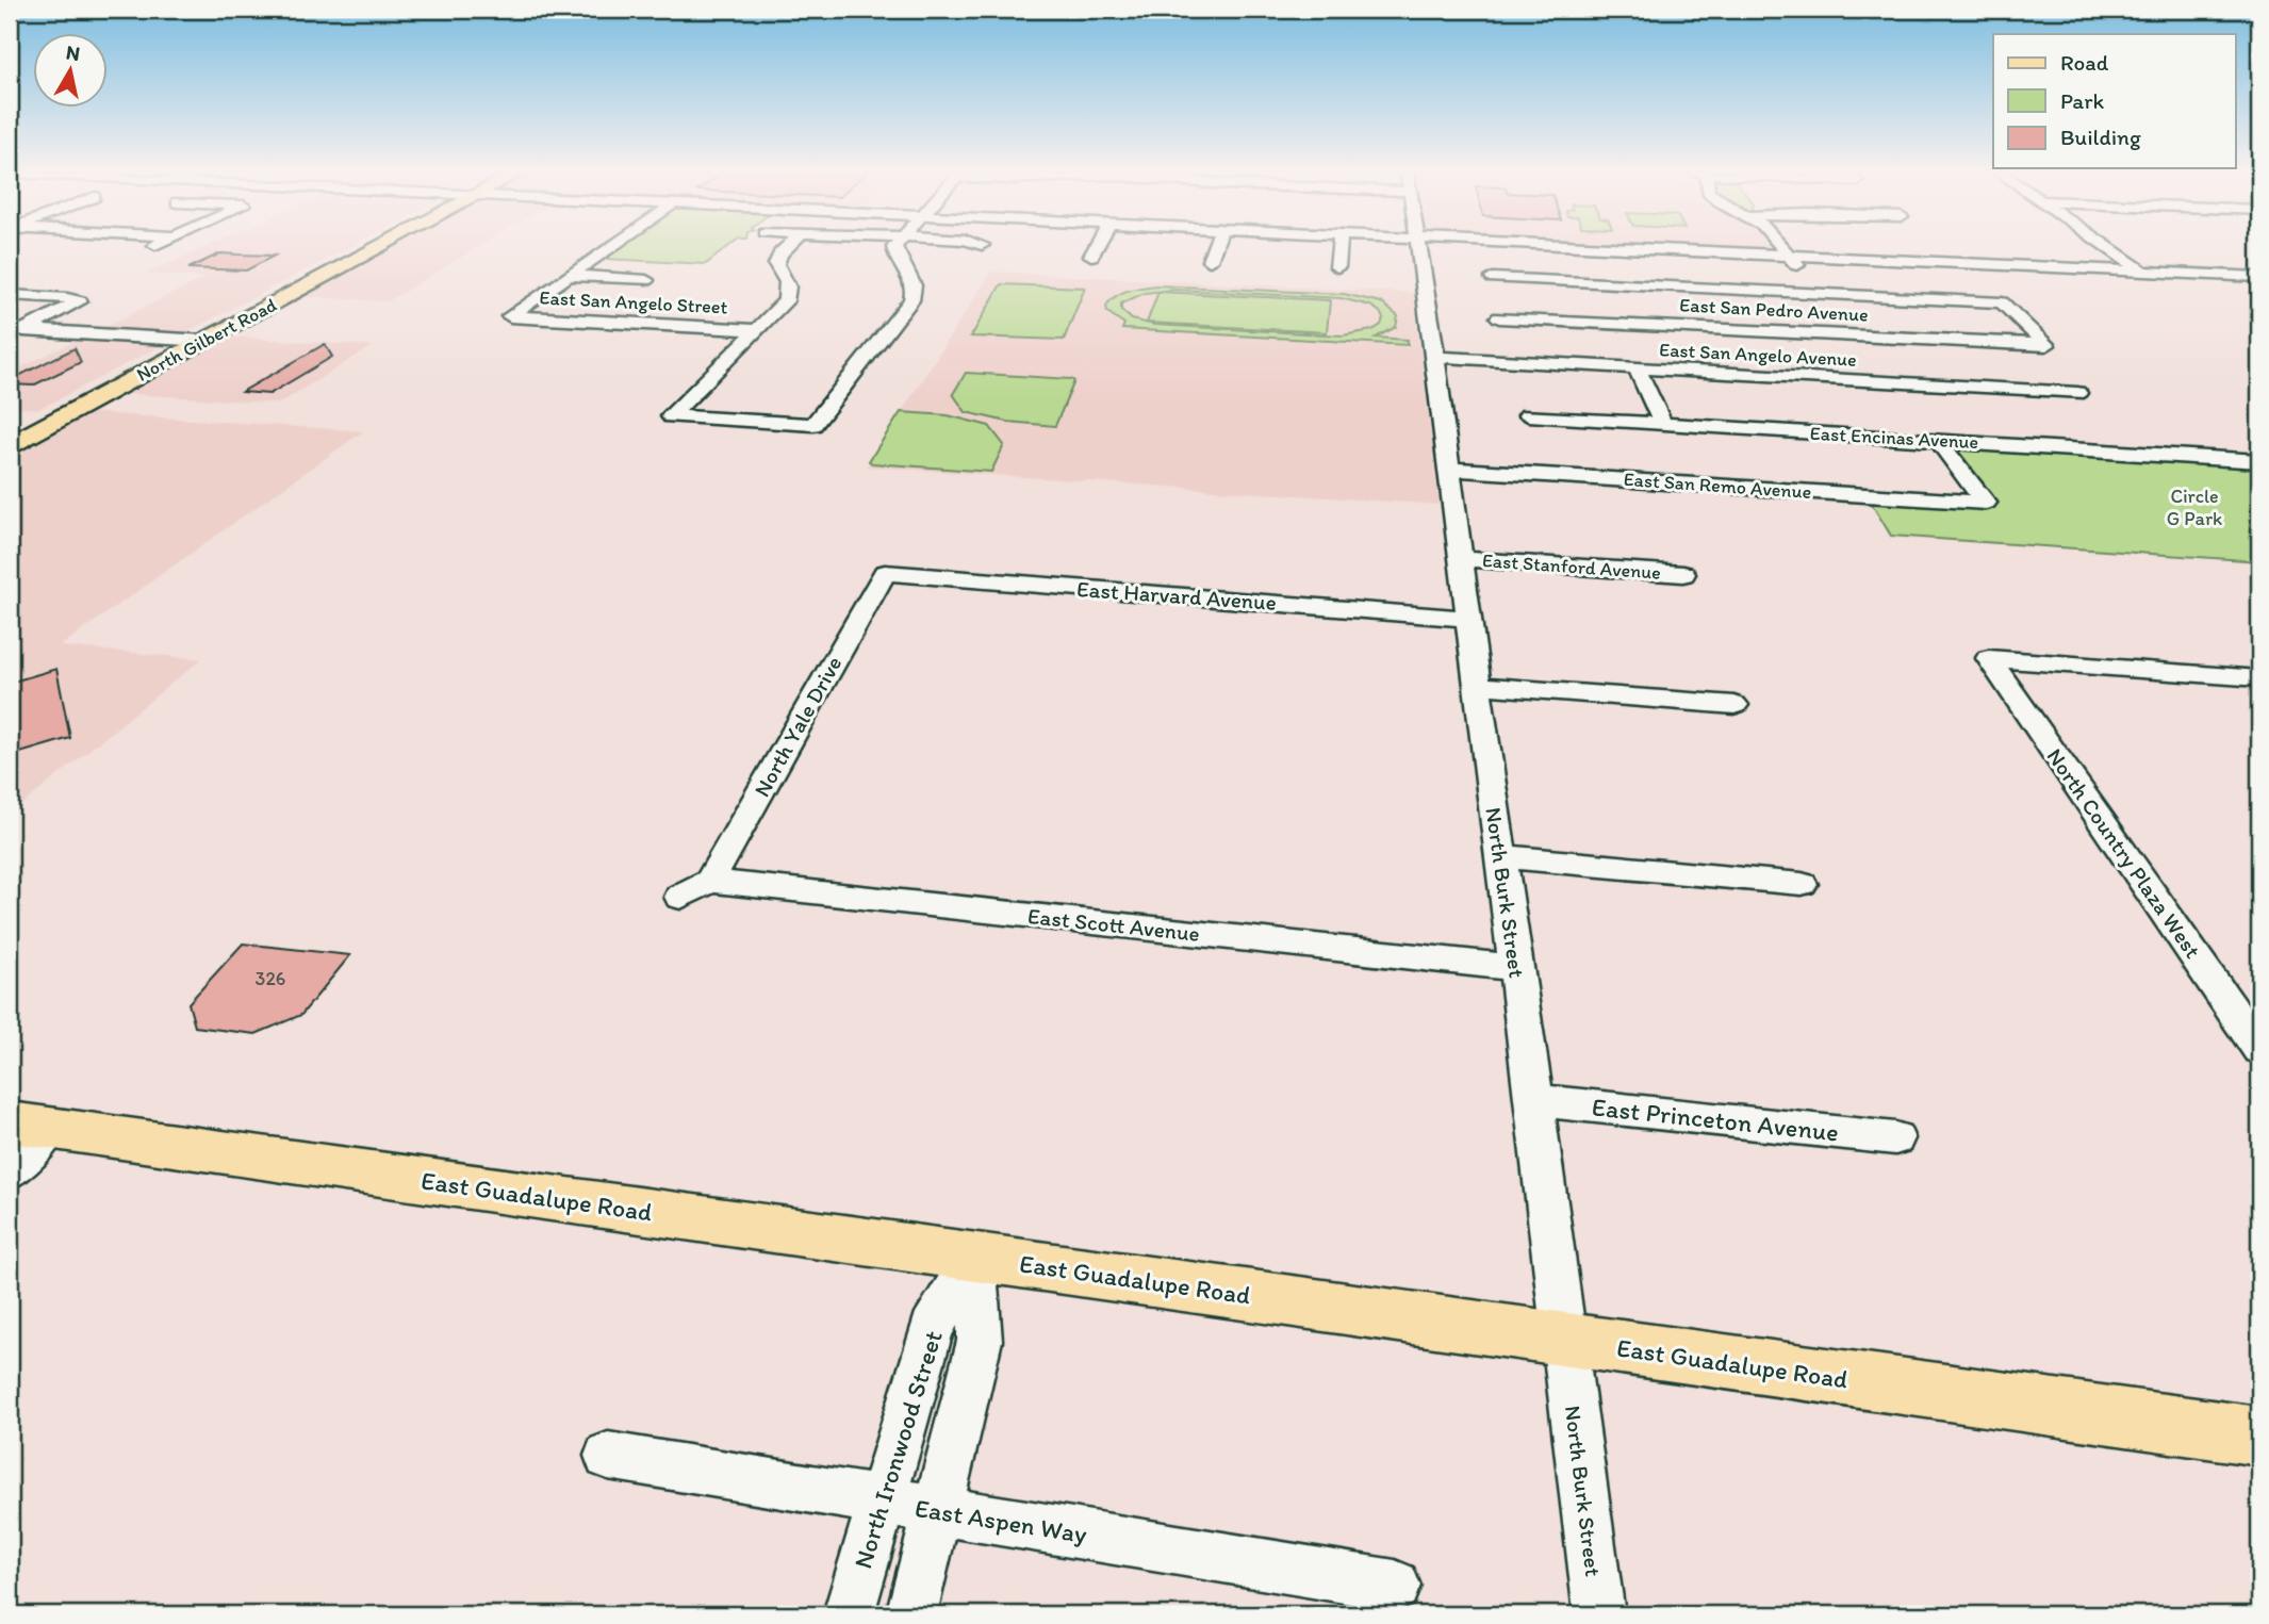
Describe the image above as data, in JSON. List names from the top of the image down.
{
  "streets": {
    "main road": ["North Gilbert Road", "East Guadalupe Road"],
    "street": [
      "East San Angelo Street",
      "East San Pedro Avenue",
      "East San Angelo Avenue",
      "East Encinas Avenue",
      "East San Remo Avenue",
      "East Stanford Avenue",
      "East Harvard Avenue",
      "North Yale Drive",
      "North Country Plaza West",
      "North Burk Street",
      "East Scott Avenue",
      "East Princeton Avenue",
      "North Ironwood Street",
      "East Aspen Way"
    ]
  },
  "crossings": [
    ["East San Angelo Avenue", "North Burk Street"],
    ["East Encinas Avenue", "East San Remo Avenue"],
    ["East San Remo Avenue", "North Burk Street"],
    ["East Stanford Avenue", "North Burk Street"],
    ["East Harvard Avenue", "North Yale Drive"],
    ["East Harvard Avenue", "North Burk Street"],
    ["North Yale Drive", "East Scott Avenue"],
    ["North Burk Street", "East Scott Avenue"],
    ["North Burk Street", "East Princeton Avenue"],
    ["North Burk Street", "East Guadalupe Road"],
    ["East Guadalupe Road", "North Ironwood Street"],
    ["North Ironwood Street", "East Aspen Way"]
  ],
  "parks": ["Circle G Park"],
  "house_numbers": ["326"],
  "legend": ["Road", "Park", "Building"],
  "north": "top"
}
